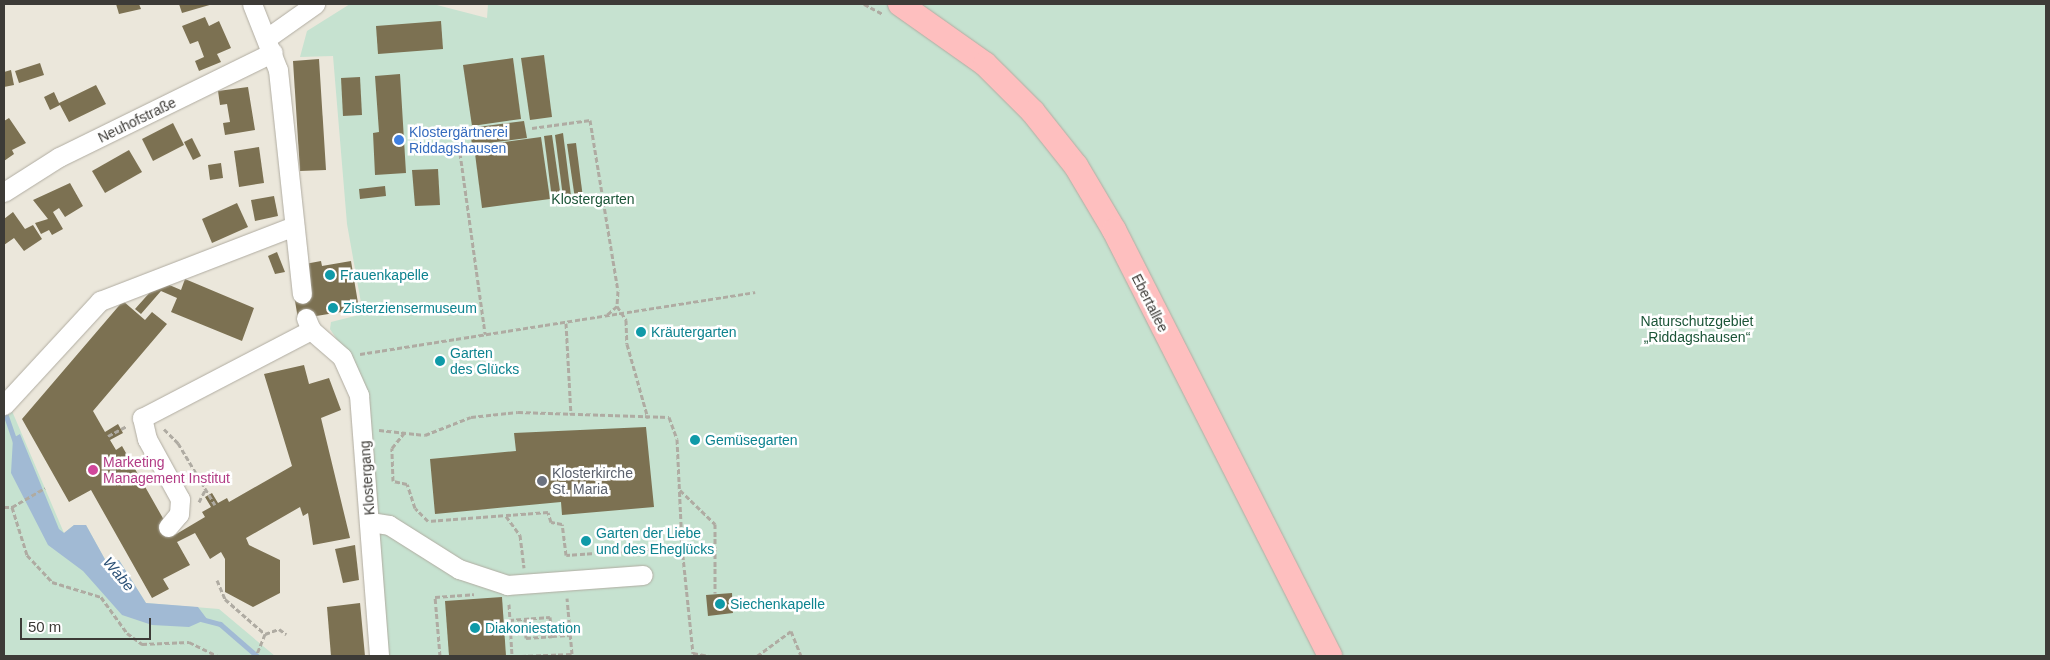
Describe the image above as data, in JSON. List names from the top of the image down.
{
  "streets": {
    "main road": ["Ebertallee"],
    "street": ["Neuhofstraße", "Klostergang"]
  },
  "water": ["Wabe"],
  "parks": ["Klostergarten", "Naturschutzgebiet „Riddagshausen“"],
  "places": [
    "Klostergärtnerei Riddagshausen",
    "Frauenkapelle",
    "Zisterziensermuseum",
    "Kräutergarten",
    "Garten des Glücks",
    "Gemüsegarten",
    "Marketing Management Institut",
    "Klosterkirche St. Maria",
    "Garten der Liebe und des Eheglücks",
    "Siechenkapelle",
    "Diakoniestation"
  ],
  "scale_bar": "50 m"
}
